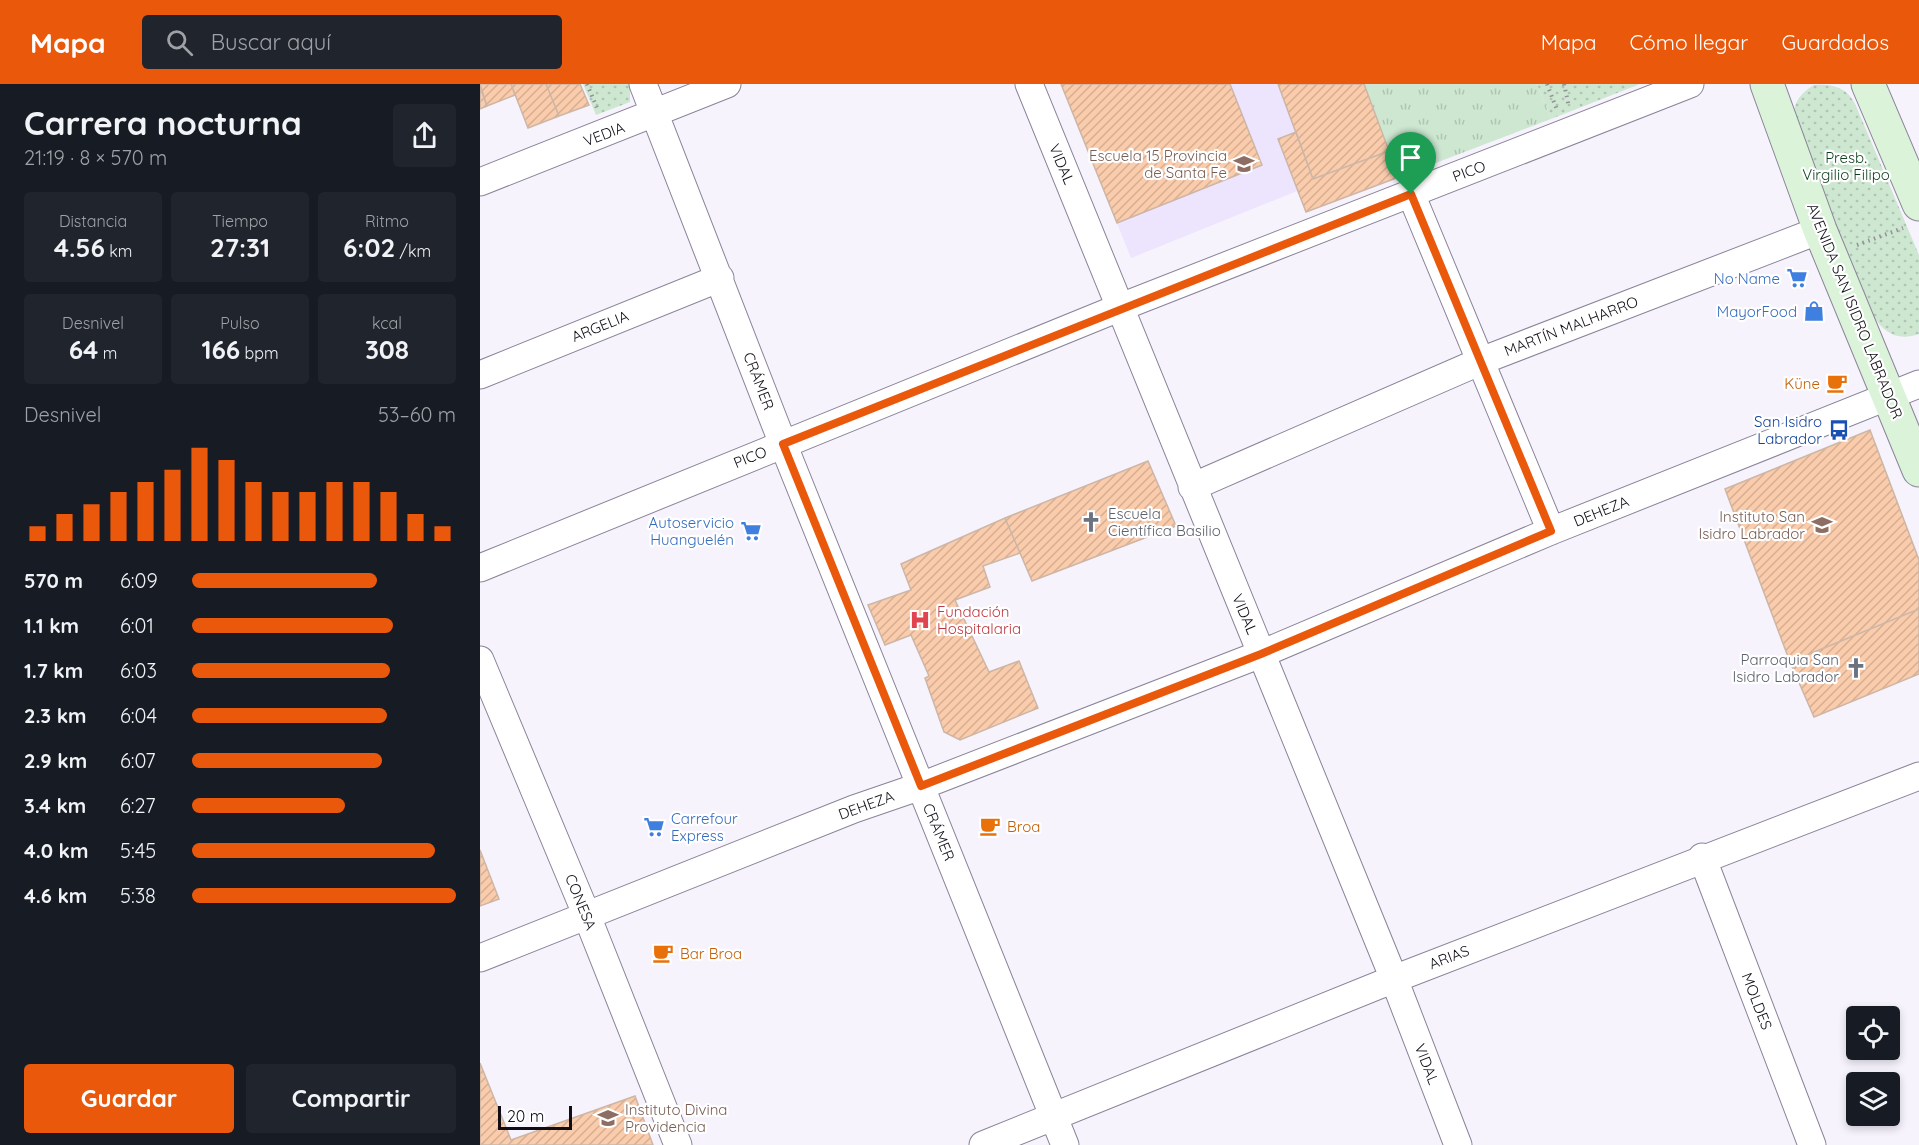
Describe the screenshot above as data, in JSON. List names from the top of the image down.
{
  "streets": {
    "street": [
      "VEDIA",
      "VIDAL",
      "PICO",
      "AVENIDA SAN ISIDRO LABRADOR",
      "ARGELIA",
      "MARTÍN MALHARRO",
      "CRÁMER",
      "DEHEZA",
      "CONESA",
      "ARIAS",
      "MOLDES"
    ]
  },
  "crossings": [
    ["VEDIA", "CRÁMER"],
    ["VIDAL", "PICO"],
    ["VIDAL", "MARTÍN MALHARRO"],
    ["VIDAL", "DEHEZA"],
    ["VIDAL", "ARIAS"],
    ["PICO", "CRÁMER"],
    ["AVENIDA SAN ISIDRO LABRADOR", "MARTÍN MALHARRO"],
    ["AVENIDA SAN ISIDRO LABRADOR", "DEHEZA"],
    ["ARGELIA", "CRÁMER"],
    ["CRÁMER", "DEHEZA"],
    ["CRÁMER", "ARIAS"],
    ["DEHEZA", "CONESA"],
    ["ARIAS", "MOLDES"]
  ],
  "parks": ["Presb. Virgilio Filipo"],
  "places": {
    "school or university": ["Escuela 15 Provincia de Santa Fe", "Instituto San Isidro Labrador", "Instituto Divina Providencia"],
    "supermarket": ["No Name", "Autoservicio Huanguelén", "Carrefour Express"],
    "shop": ["MayorFood"],
    "cafe": ["Küne", "Broa", "Bar Broa"],
    "bus stop": ["San Isidro Labrador"],
    "church": ["Escuela Científica Basilio", "Parroquia San Isidro Labrador"],
    "hospital": ["Fundación Hospitalaria"]
  },
  "scale_bar": "20 m",
  "page": {
    "header": "Mapa",
    "search": "Buscar aquí",
    "nav": ["Mapa", "Cómo llegar", "Guardados"],
    "heading": ["Carrera nocturna", "21:19 · 8 × 570 m"],
    "stats": [
      ["Distancia", "4.56 km"],
      ["Tiempo", "27:31"],
      ["Ritmo", "6:02 /km"],
      ["Desnivel", "64 m"],
      ["Pulso", "166 bpm"],
      ["kcal", "308"]
    ],
    "chart": ["Desnivel", "53–60 m"],
    "list": [
      {
        "name": "570 m",
        "note": "6:09"
      },
      {
        "name": "1.1 km",
        "note": "6:01"
      },
      {
        "name": "1.7 km",
        "note": "6:03"
      },
      {
        "name": "2.3 km",
        "note": "6:04"
      },
      {
        "name": "2.9 km",
        "note": "6:07"
      },
      {
        "name": "3.4 km",
        "note": "6:27"
      },
      {
        "name": "4.0 km",
        "note": "5:45"
      },
      {
        "name": "4.6 km",
        "note": "5:38"
      }
    ],
    "buttons": ["Guardar", "Compartir"],
    "scale": "20 m"
  }
}
